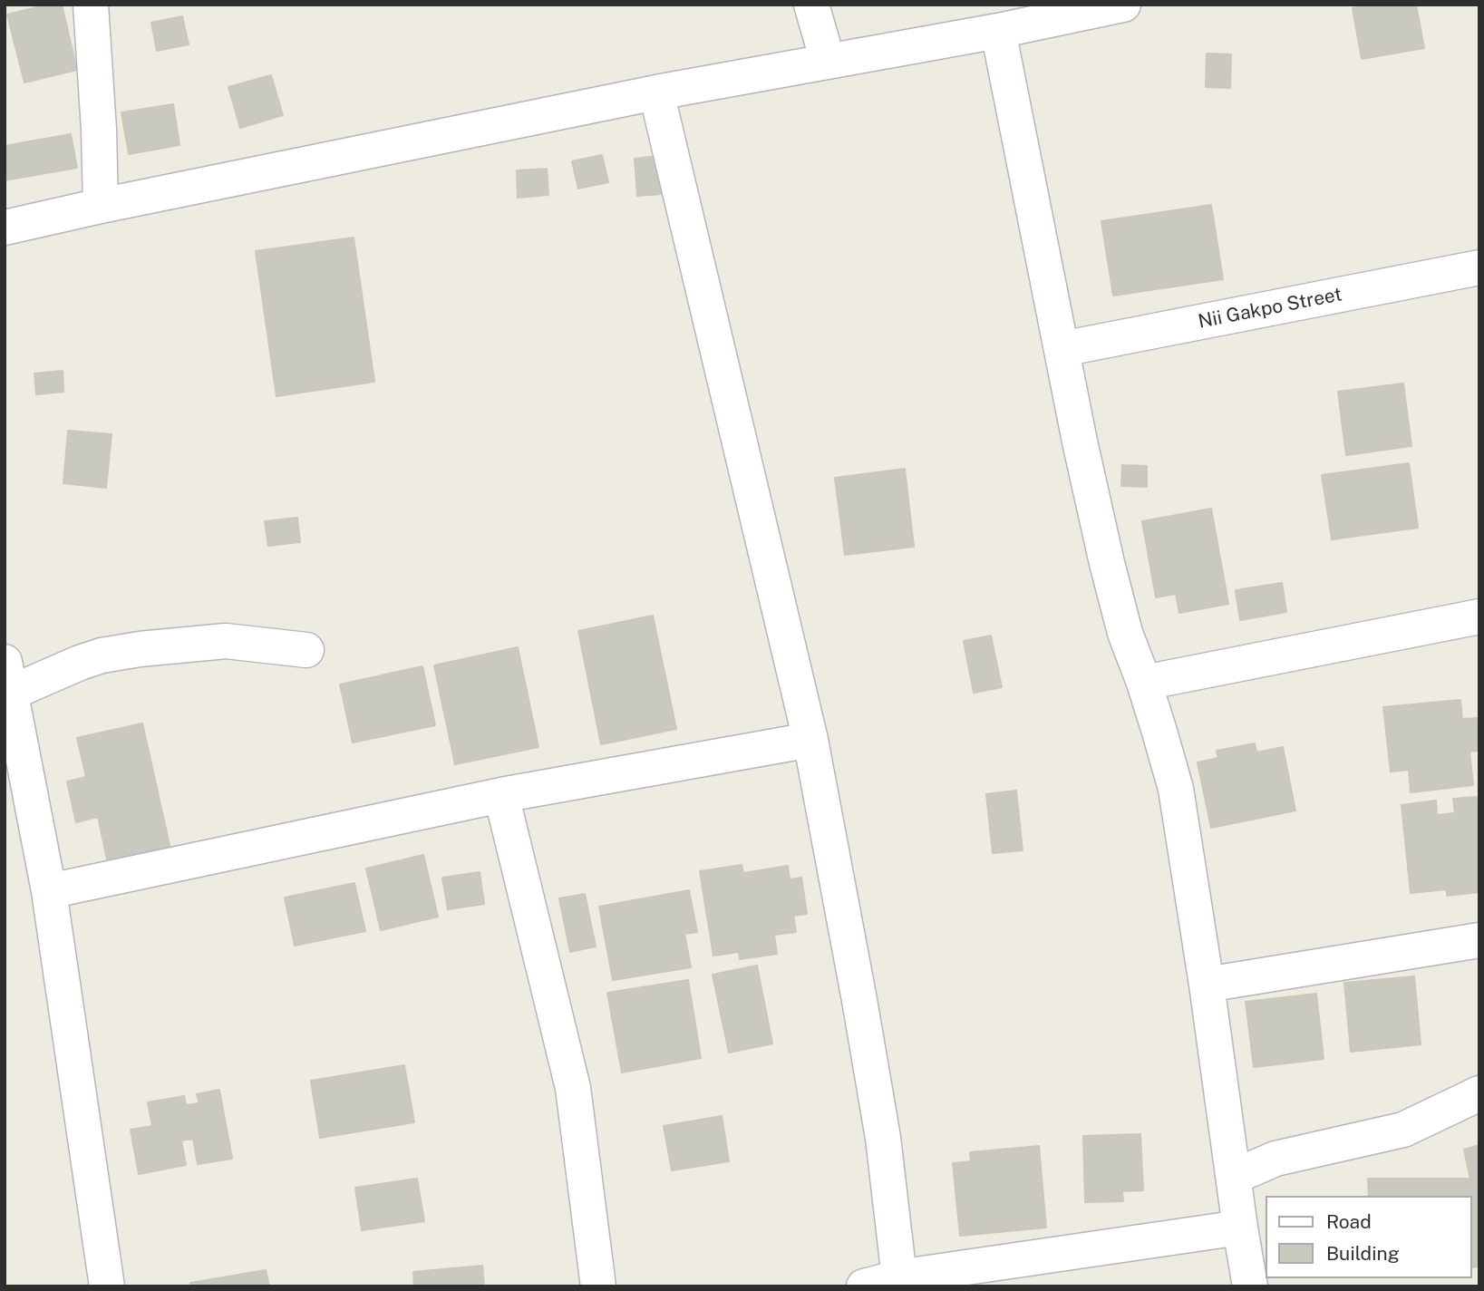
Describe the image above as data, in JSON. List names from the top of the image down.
{
  "streets": {
    "street": ["Nii Gakpo Street"]
  },
  "legend": ["Road", "Building"]
}
